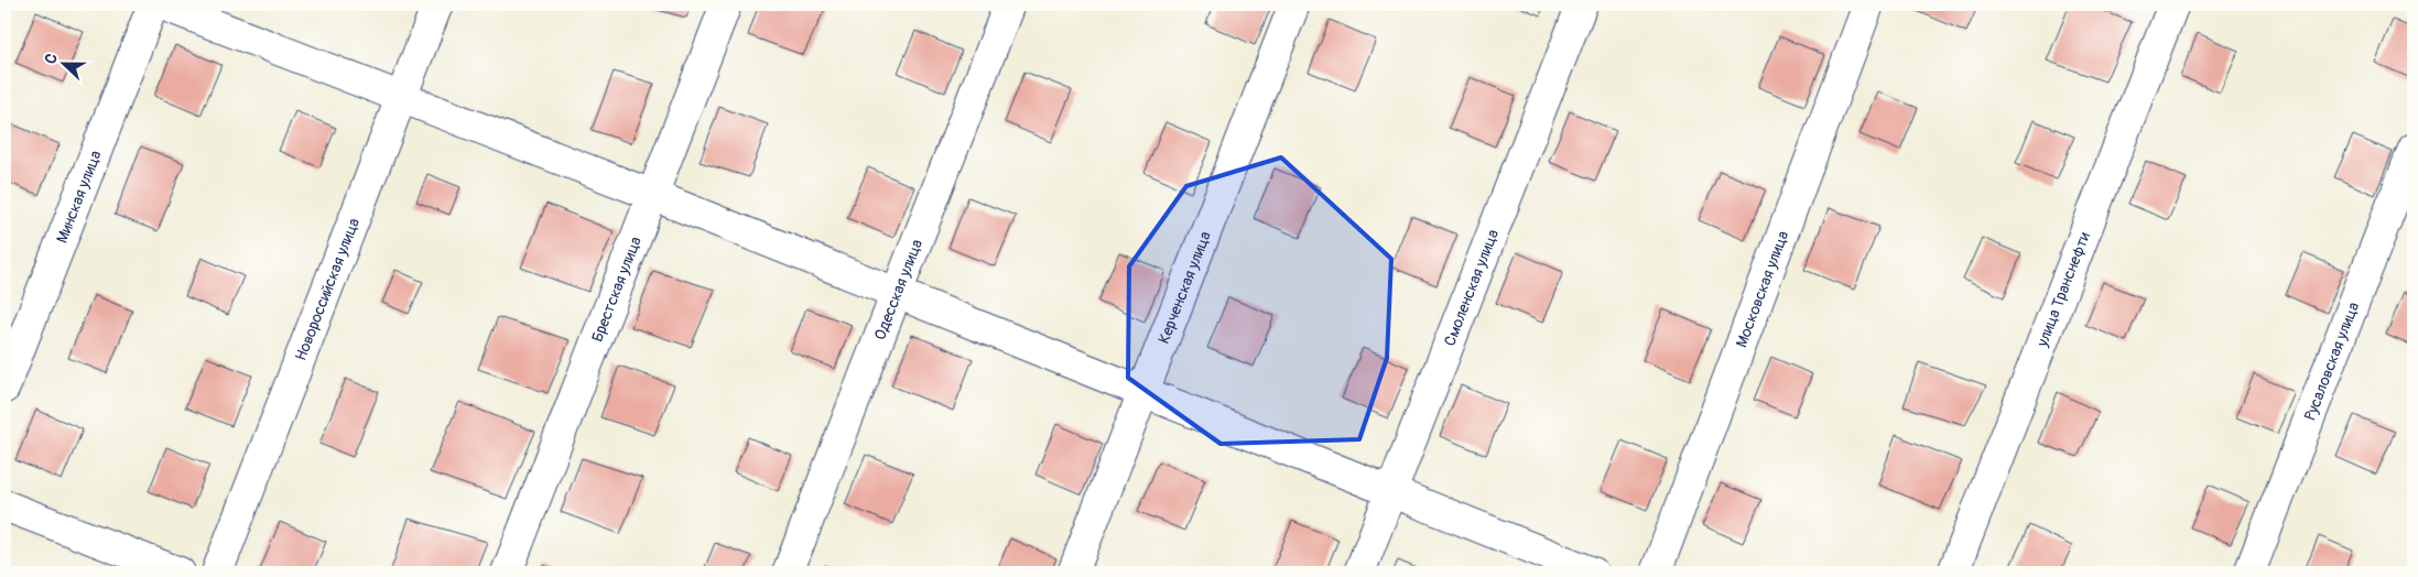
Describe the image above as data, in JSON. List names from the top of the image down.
{
  "streets": {
    "street": [
      "Минская улица",
      "Новороссийская улица",
      "Брестская улица",
      "Одесская улица",
      "Керченская улица",
      "Смоленская улица",
      "Московская улица",
      "улица Транснефти",
      "Русаловская улица"
    ]
  },
  "north": "left"
}
